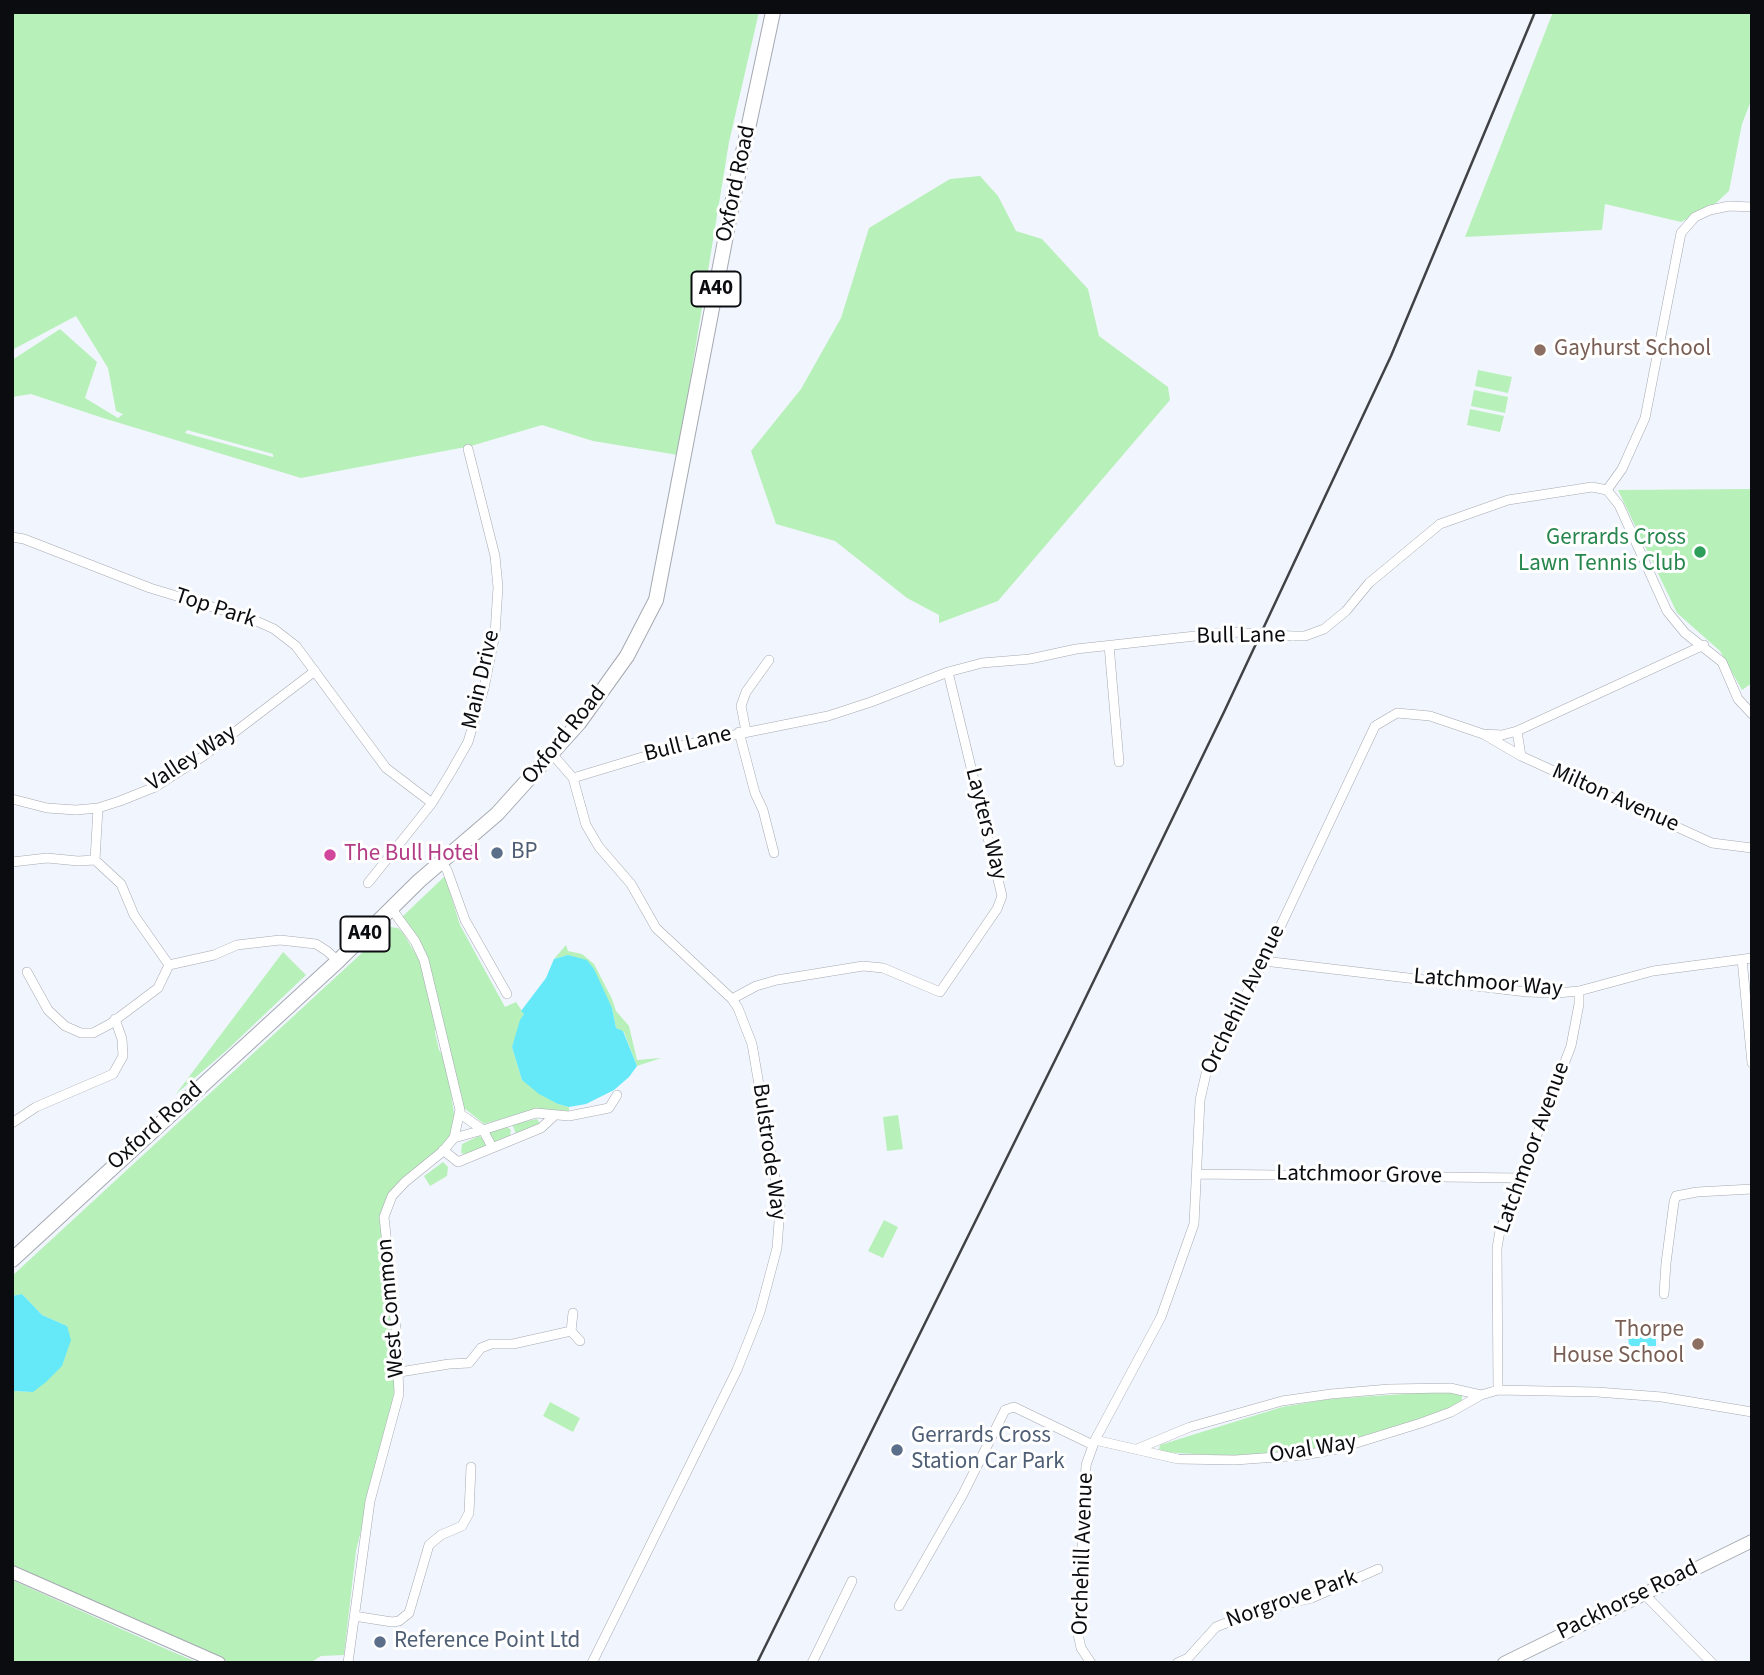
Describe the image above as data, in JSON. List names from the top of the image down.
{
  "streets": {
    "main road": ["Oxford Road", "A40", "Packhorse Road"],
    "street": [
      "Top Park",
      "Bull Lane",
      "Main Drive",
      "Valley Way",
      "Milton Avenue",
      "Layters Way",
      "Latchmoor Way",
      "Orchehill Avenue",
      "Latchmoor Avenue",
      "Bulstrode Way",
      "Latchmoor Grove",
      "West Common",
      "Oval Way",
      "Norgrove Park"
    ]
  },
  "crossings": [
    ["Oxford Road", "Bulstrode Way"],
    ["Top Park", "Main Drive"],
    ["Top Park", "Valley Way"],
    ["Bull Lane", "Layters Way"],
    ["Bull Lane", "Bulstrode Way"],
    ["Milton Avenue", "Orchehill Avenue"],
    ["Layters Way", "Bulstrode Way"],
    ["Latchmoor Way", "Orchehill Avenue"],
    ["Latchmoor Way", "Latchmoor Avenue"],
    ["Orchehill Avenue", "Latchmoor Grove"],
    ["Orchehill Avenue", "Oval Way"],
    ["Latchmoor Avenue", "Latchmoor Grove"],
    ["Latchmoor Avenue", "Oval Way"]
  ],
  "places": [
    "Gayhurst School",
    "Gerrards Cross Lawn Tennis Club",
    "BP",
    "The Bull Hotel",
    "Thorpe House School",
    "Gerrards Cross Station Car Park",
    "Reference Point Ltd"
  ]
}
